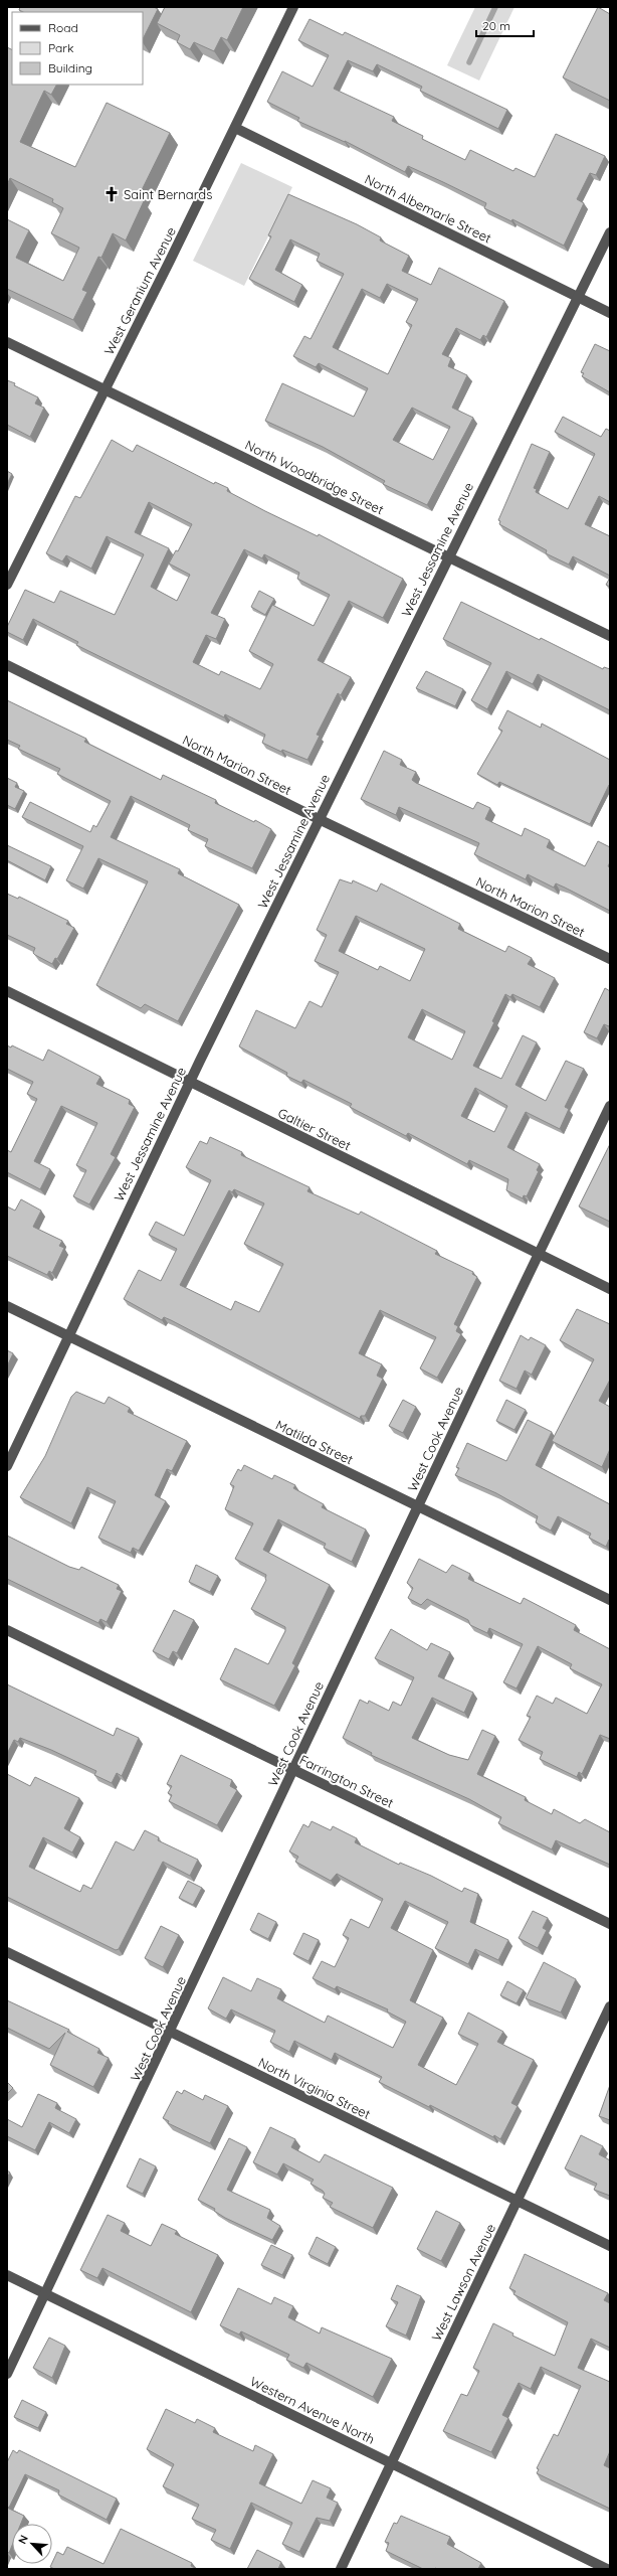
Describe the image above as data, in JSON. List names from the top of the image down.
{
  "streets": {
    "street": [
      "North Albemarle Street",
      "West Geranium Avenue",
      "North Woodbridge Street",
      "West Jessamine Avenue",
      "North Marion Street",
      "Galtier Street",
      "West Cook Avenue",
      "Matilda Street",
      "Farrington Street",
      "North Virginia Street",
      "West Lawson Avenue",
      "Western Avenue North"
    ]
  },
  "crossings": [
    ["North Albemarle Street", "West Geranium Avenue"],
    ["North Albemarle Street", "West Jessamine Avenue"],
    ["West Geranium Avenue", "North Woodbridge Street"],
    ["North Woodbridge Street", "West Jessamine Avenue"],
    ["West Jessamine Avenue", "North Marion Street"],
    ["West Jessamine Avenue", "Galtier Street"],
    ["West Jessamine Avenue", "Matilda Street"],
    ["Galtier Street", "West Cook Avenue"],
    ["West Cook Avenue", "Matilda Street"],
    ["West Cook Avenue", "Farrington Street"],
    ["West Cook Avenue", "North Virginia Street"],
    ["West Cook Avenue", "Western Avenue North"],
    ["North Virginia Street", "West Lawson Avenue"],
    ["West Lawson Avenue", "Western Avenue North"]
  ],
  "places": {
    "church": ["Saint Bernards"]
  },
  "legend": ["Road", "Park", "Building"],
  "scale_bar": "20 m",
  "north": "top left"
}
